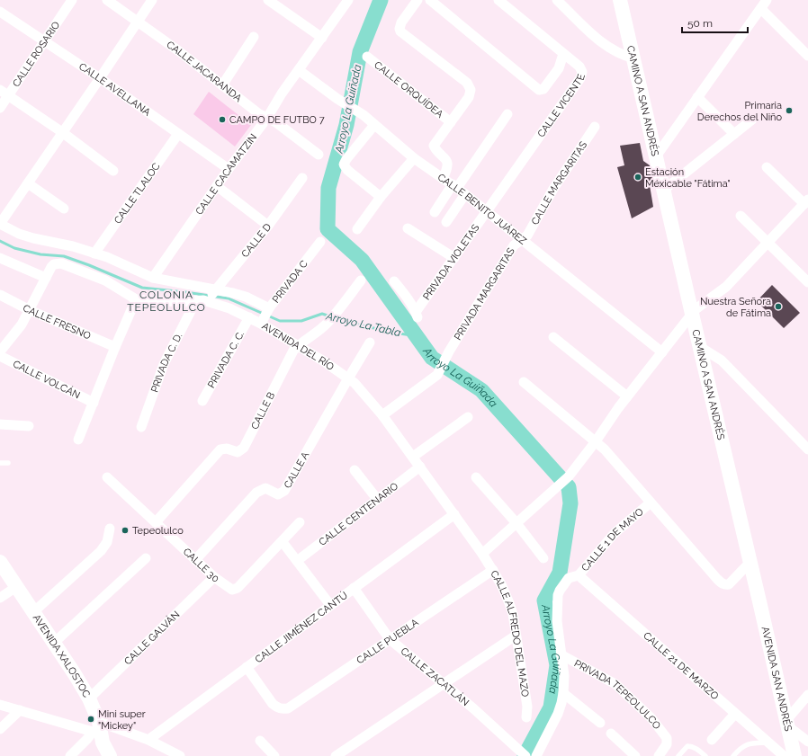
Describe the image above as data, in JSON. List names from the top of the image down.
{
  "streets": {
    "main road": ["CAMINO A SAN ANDRÉS", "AVENIDA XALOSTOC", "AVENIDA SAN ANDRÉS"],
    "street": [
      "CALLE ROSARIO",
      "CALLE JACARANDA",
      "CALLE AVELLANA",
      "CALLE ORQUÍDEA",
      "CALLE VICENTE",
      "CALLE CACAMATZIN",
      "CALLE MARGARITAS",
      "CALLE TLALOC",
      "CALLE BENITO JUÁREZ",
      "CALLE D",
      "PRIVADA VIOLETAS",
      "PRIVADA C",
      "PRIVADA MARGARITAS",
      "CALLE FRESNO",
      "AVENIDA DEL RÍO",
      "PRIVADA C. C.",
      "PRIVADA C. D.",
      "CALLE VOLCÁN",
      "CALLE B",
      "CALLE A",
      "CALLE CENTENARIO",
      "CALLE 1 DE MAYO",
      "CALLE 30",
      "CALLE JIMÉNEZ CANTÚ",
      "CALLE ALFREDO DEL MAZO",
      "CALLE GALVÁN",
      "CALLE PUEBLA",
      "CALLE 21 DE MARZO",
      "CALLE ZACATLÁN",
      "PRIVADA TEPEOLULCO"
    ]
  },
  "crossings": [
    ["CALLE ROSARIO", "CALLE AVELLANA"],
    ["CALLE JACARANDA", "CALLE CACAMATZIN"],
    ["CALLE AVELLANA", "CALLE CACAMATZIN"],
    ["CALLE AVELLANA", "CALLE TLALOC"],
    ["CALLE ORQUÍDEA", "CALLE BENITO JUÁREZ"],
    ["CAMINO A SAN ANDRÉS", "AVENIDA SAN ANDRÉS"],
    ["CALLE VICENTE", "CALLE BENITO JUÁREZ"],
    ["CALLE VICENTE", "PRIVADA VIOLETAS"],
    ["CALLE CACAMATZIN", "CALLE BENITO JUÁREZ"],
    ["CALLE MARGARITAS", "CALLE BENITO JUÁREZ"],
    ["CALLE MARGARITAS", "PRIVADA MARGARITAS"],
    ["CALLE BENITO JUÁREZ", "PRIVADA VIOLETAS"],
    ["CALLE BENITO JUÁREZ", "PRIVADA MARGARITAS"],
    ["CALLE D", "AVENIDA DEL RÍO"],
    ["PRIVADA C", "AVENIDA DEL RÍO"],
    ["PRIVADA MARGARITAS", "AVENIDA DEL RÍO"],
    ["AVENIDA DEL RÍO", "PRIVADA C. C."],
    ["AVENIDA DEL RÍO", "PRIVADA C. D."],
    ["AVENIDA DEL RÍO", "CALLE B"],
    ["AVENIDA DEL RÍO", "CALLE A"],
    ["AVENIDA DEL RÍO", "CALLE CENTENARIO"],
    ["AVENIDA DEL RÍO", "CALLE JIMÉNEZ CANTÚ"],
    ["AVENIDA DEL RÍO", "CALLE ALFREDO DEL MAZO"],
    ["CALLE B", "CALLE 30"],
    ["CALLE A", "CALLE 30"],
    ["CALLE 1 DE MAYO", "CALLE 21 DE MARZO"],
    ["CALLE 1 DE MAYO", "PRIVADA TEPEOLULCO"],
    ["CALLE 30", "CALLE GALVÁN"],
    ["CALLE JIMÉNEZ CANTÚ", "CALLE PUEBLA"],
    ["CALLE JIMÉNEZ CANTÚ", "CALLE ZACATLÁN"],
    ["CALLE ALFREDO DEL MAZO", "CALLE PUEBLA"],
    ["CALLE GALVÁN", "AVENIDA XALOSTOC"],
    ["CALLE PUEBLA", "CALLE ZACATLÁN"]
  ],
  "districts": ["COLONIA TEPEOLULCO"],
  "water": ["Arroyo La Guiñada", "Arroyo La Tabla"],
  "places": [
    "Primaria Derechos del Niño",
    "CAMPO DE FUTBO 7",
    "Estación Méxicable \"Fátima\"",
    "Nuestra Señora de Fátima",
    "Tepeolulco",
    "Mini super \"Mickey\""
  ],
  "scale_bar": "50 m"
}
